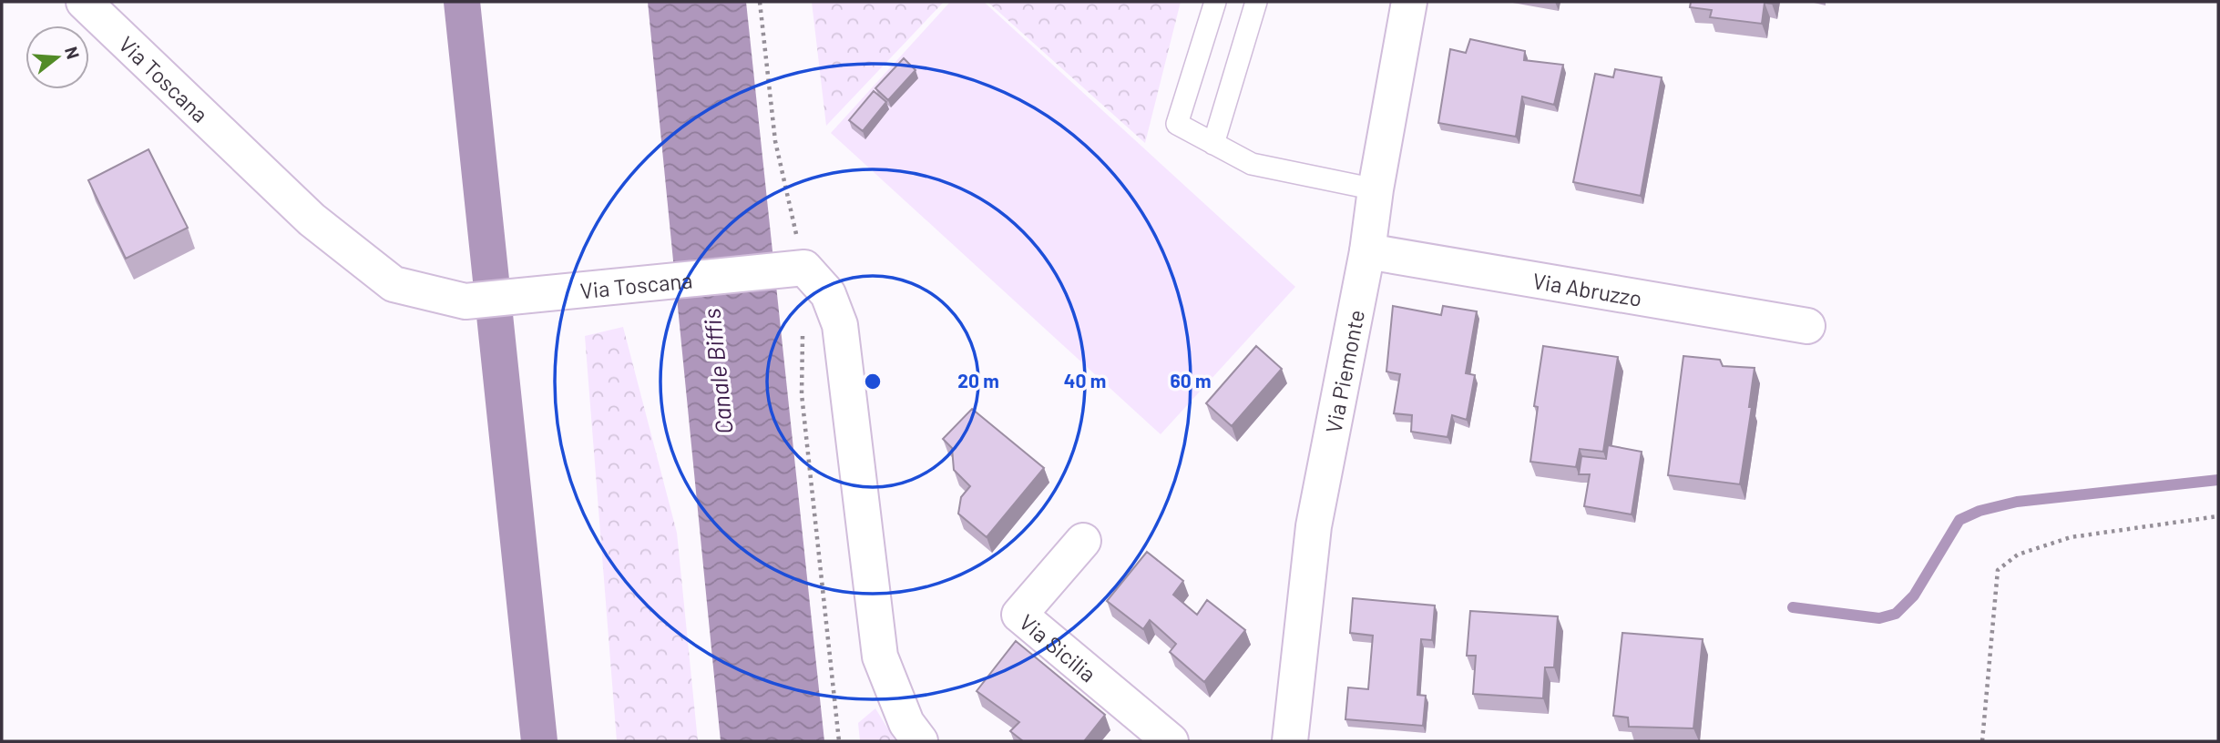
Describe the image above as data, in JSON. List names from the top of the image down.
{
  "streets": {
    "street": [
      "Via Toscana",
      "Via Abruzzo",
      "Via Piemonte",
      "Via Sicilia"
    ]
  },
  "crossings": [
    ["Via Abruzzo", "Via Piemonte"]
  ],
  "water": ["Canale Biffis"],
  "north": "right",
  "rings": ["20 m", "40 m", "60 m"]
}
